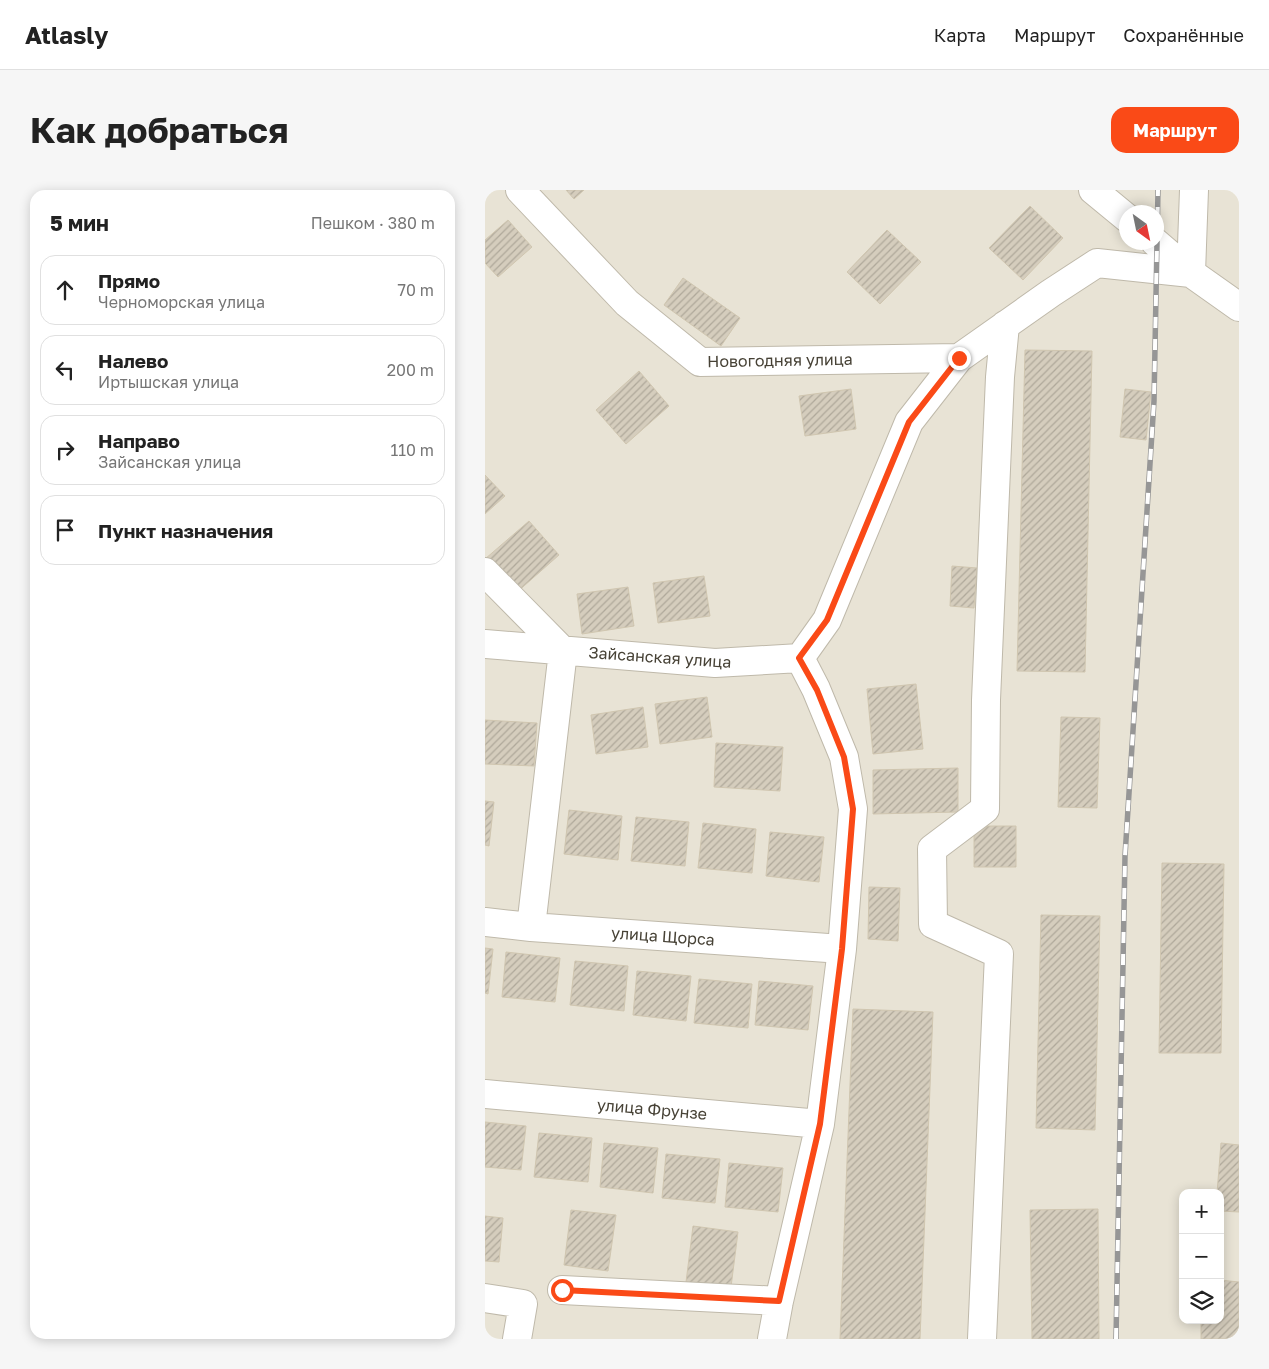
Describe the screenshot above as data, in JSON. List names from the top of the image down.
{
  "streets": {
    "street": [
      "Новогодняя улица",
      "Зайсанская улица",
      "улица Щорса",
      "улица Фрунзе"
    ]
  },
  "north": "bottom right",
  "page": {
    "header": "Atlasly",
    "nav": ["Карта", "Маршрут", "Сохранённые"],
    "buttons": "Маршрут",
    "title": "Как добраться",
    "heading": ["5 мин", "Пешком · 380 m"],
    "list": [
      ["Прямо", "Черноморская улица", "70 m"],
      ["Налево", "Иртышская улица", "200 m"],
      ["Направо", "Зайсанская улица", "110 m"],
      "Пункт назначения"
    ],
    "map_buttons": ["+", "−"]
  }
}
